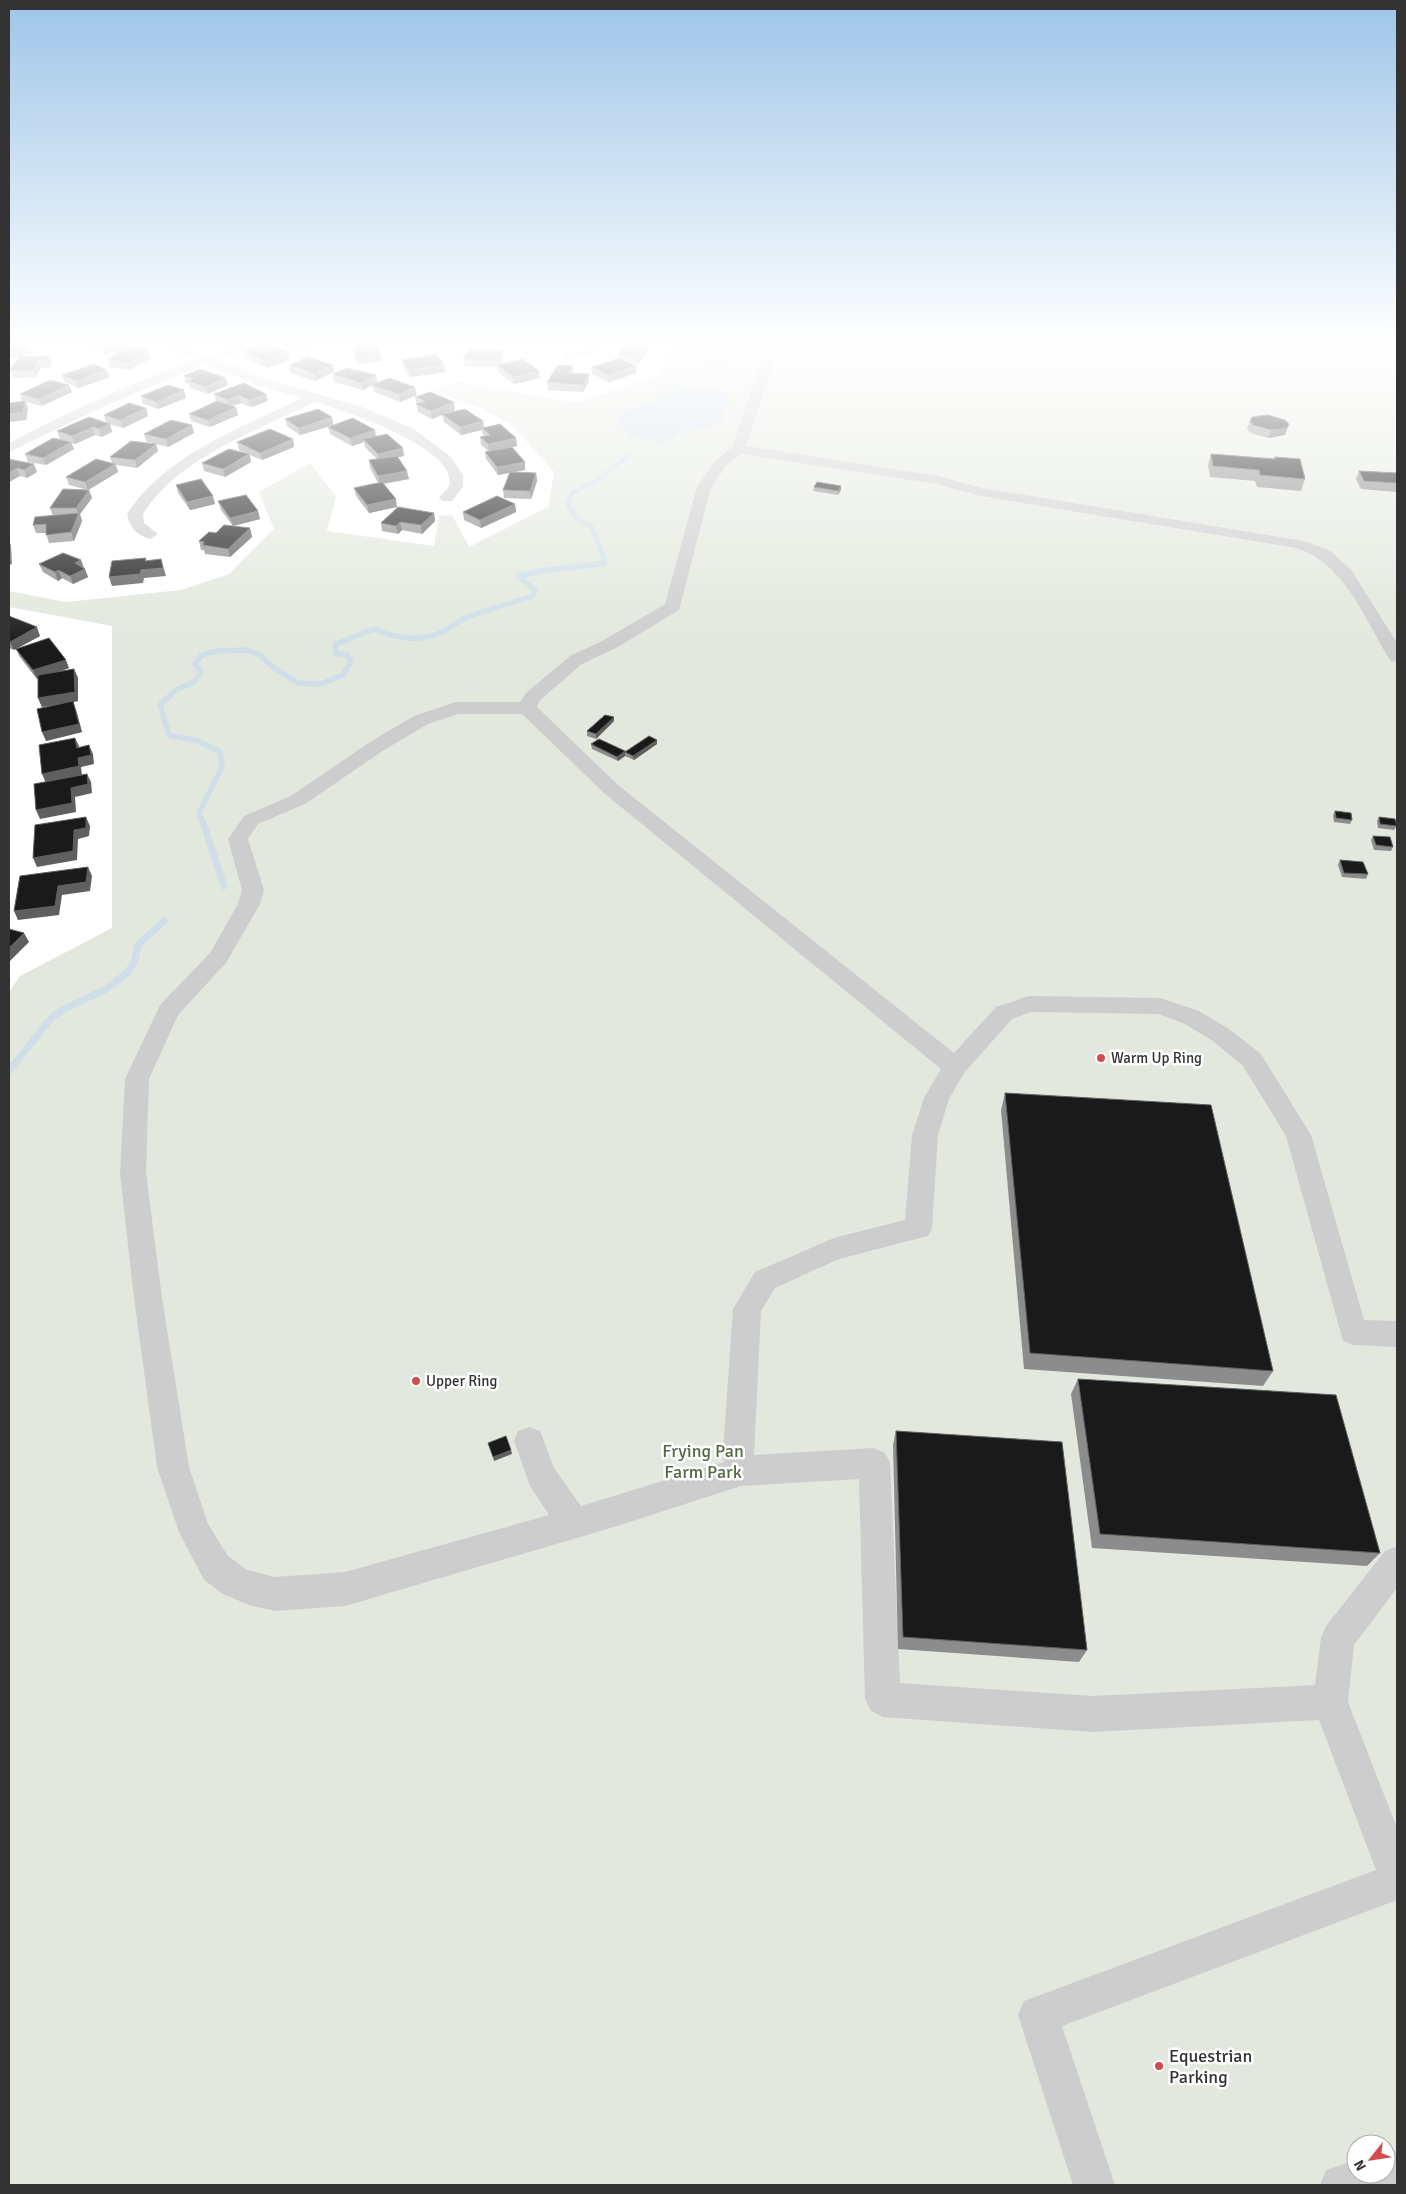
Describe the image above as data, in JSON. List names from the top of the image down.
{
  "parks": ["Frying Pan Farm Park"],
  "places": ["Warm Up Ring", "Upper Ring", "Equestrian Parking"],
  "north": "bottom left"
}
